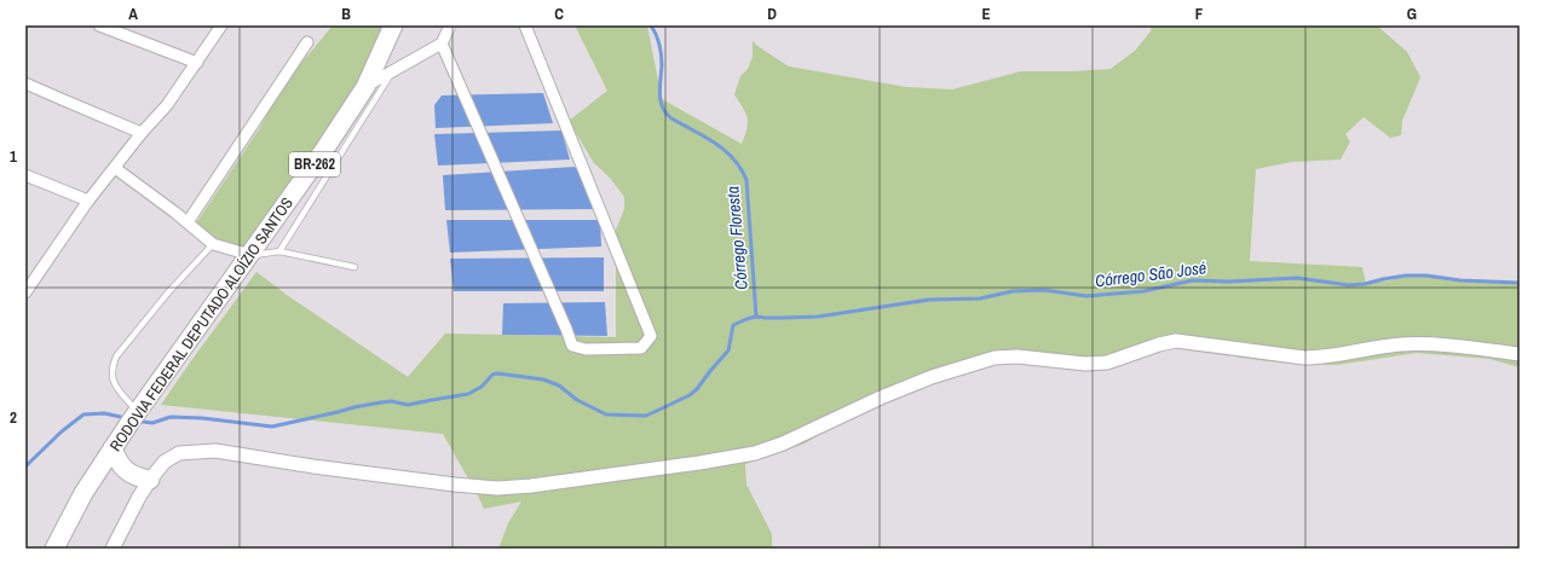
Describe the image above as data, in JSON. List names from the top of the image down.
{
  "streets": {
    "highway": ["BR-262", "RODOVIA FEDERAL DEPUTADO ALOÍZIO SANTOS"]
  },
  "water": ["Córrego Floresta", "Córrego São José"],
  "grid": {
    "columns": [
      "A",
      "B",
      "C",
      "D",
      "E",
      "F",
      "G"
    ],
    "rows": ["1", "2"]
  }
}
